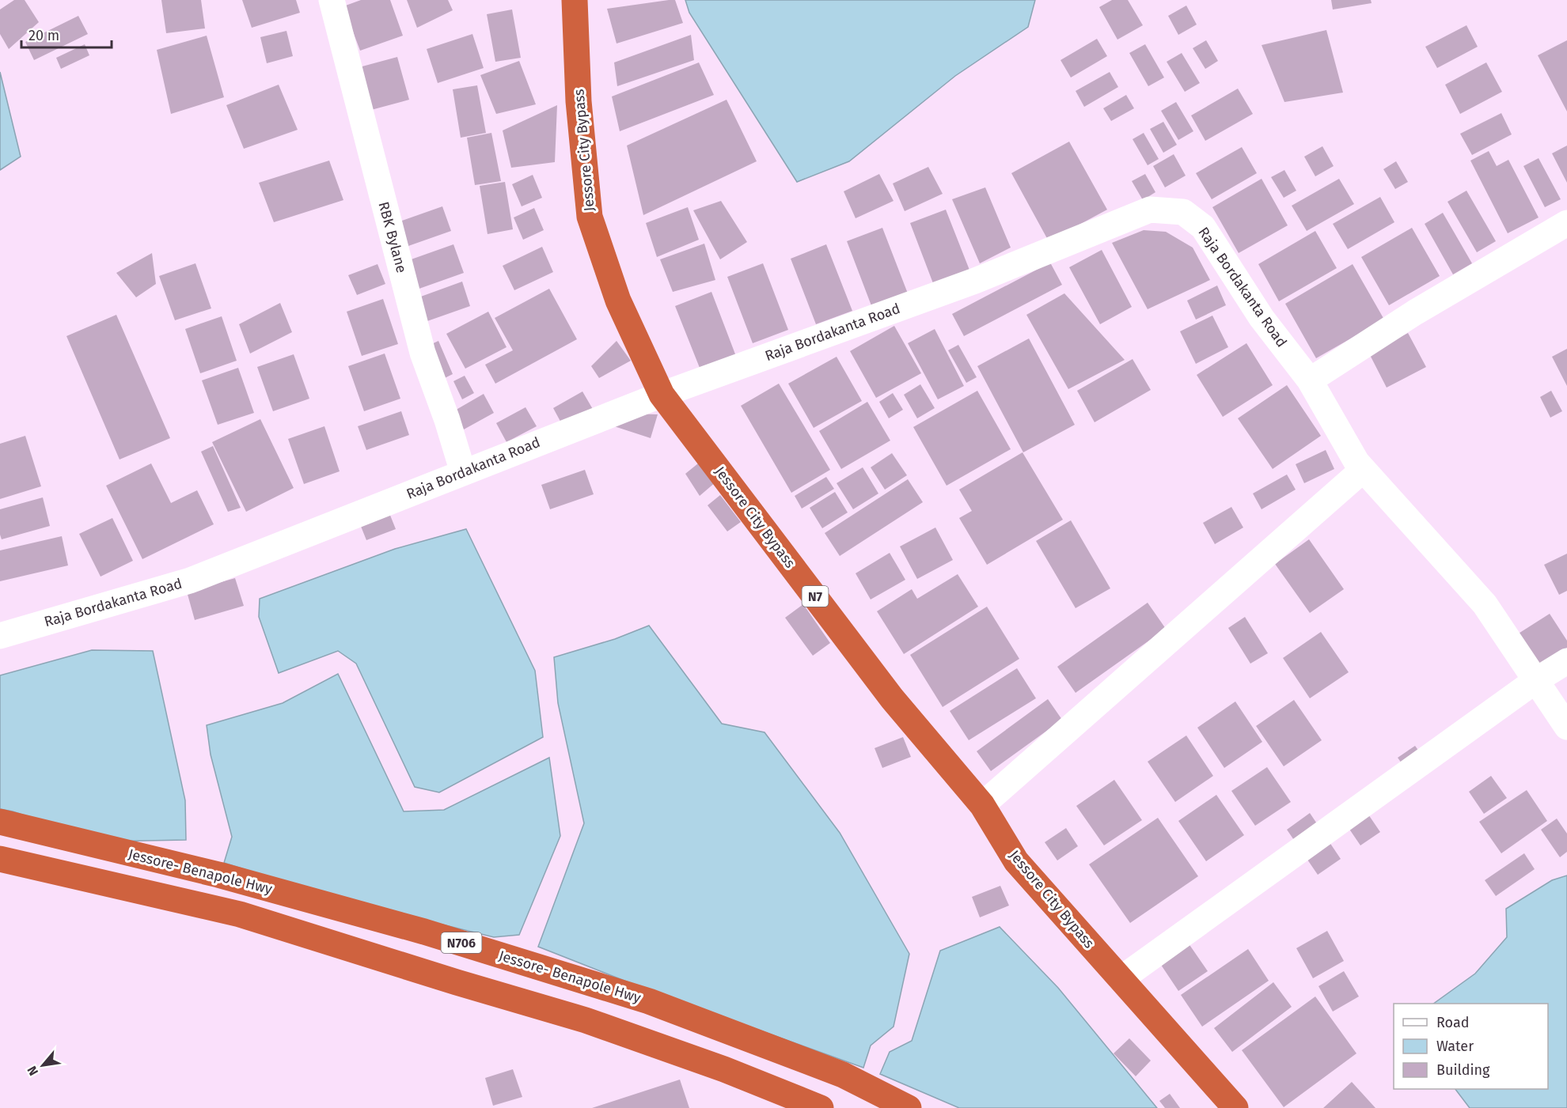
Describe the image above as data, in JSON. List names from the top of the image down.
{
  "streets": {
    "highway": [
      "Jessore City Bypass",
      "N7",
      "Jessore- Benapole Hwy",
      "N706"
    ],
    "street": ["RBK Bylane", "Raja Bordakanta Road"]
  },
  "crossings": [
    ["Jessore City Bypass", "Raja Bordakanta Road"],
    ["RBK Bylane", "Raja Bordakanta Road"]
  ],
  "legend": ["Road", "Water", "Building"],
  "scale_bar": "20 m",
  "north": "bottom left"
}
